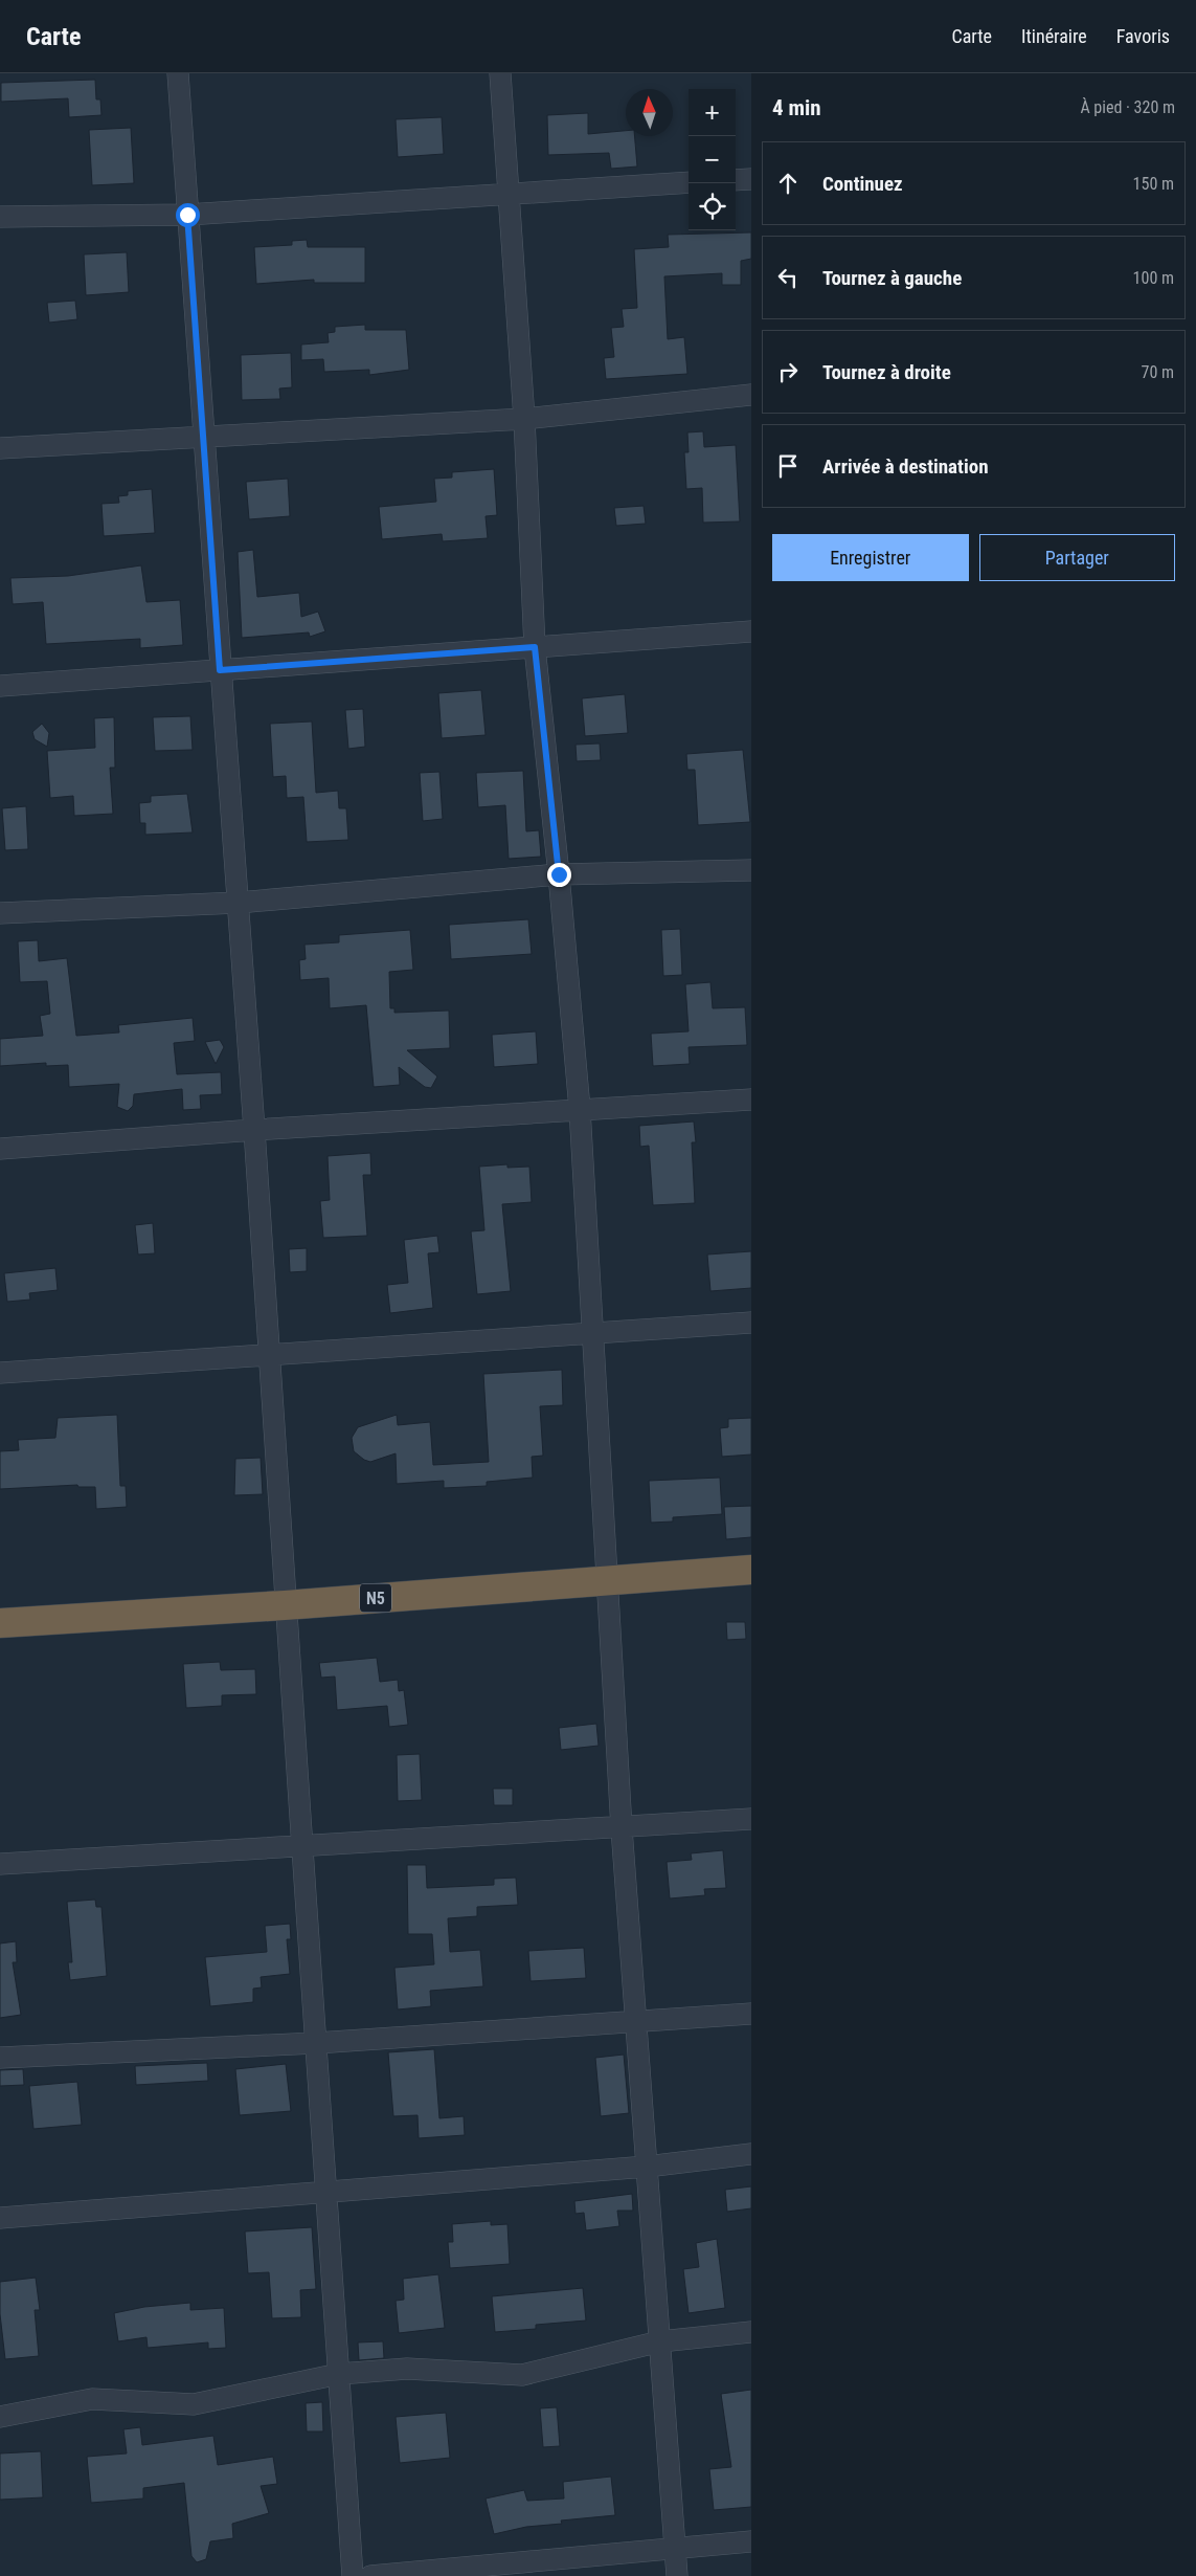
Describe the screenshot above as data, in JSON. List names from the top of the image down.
{
  "streets": {
    "highway": ["N5"]
  },
  "north": "top",
  "page": {
    "header": "Carte",
    "nav": ["Carte", "Itinéraire", "Favoris"],
    "heading": ["4 min", "À pied · 320 m"],
    "map_buttons": ["+", "−"],
    "list": [
      ["Continuez", "150 m"],
      ["Tournez à gauche", "100 m"],
      ["Tournez à droite", "70 m"],
      "Arrivée à destination"
    ],
    "buttons": ["Enregistrer", "Partager"]
  }
}
